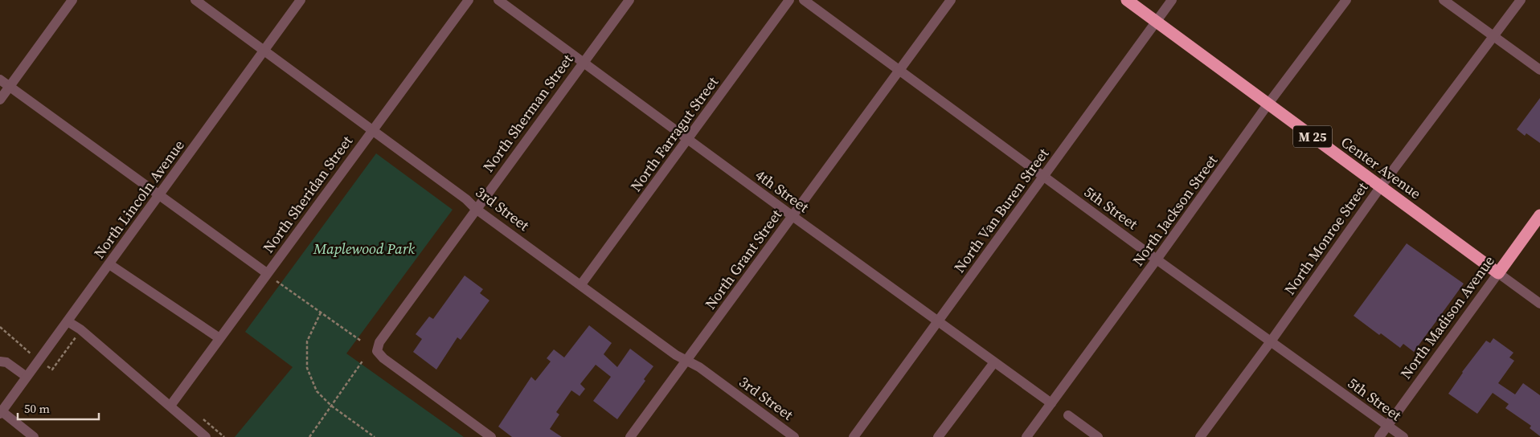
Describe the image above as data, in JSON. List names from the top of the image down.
{
  "streets": {
    "highway": ["M 25", "Center Avenue", "North Madison Avenue"],
    "street": [
      "North Sherman Street",
      "North Farragut Street",
      "4th Street",
      "North Sheridan Street",
      "North Lincoln Avenue",
      "5th Street",
      "3rd Street",
      "North Van Buren Street",
      "North Jackson Street",
      "North Monroe Street",
      "North Grant Street"
    ]
  },
  "crossings": [
    ["North Sherman Street", "4th Street"],
    ["North Sherman Street", "3rd Street"],
    ["North Farragut Street", "4th Street"],
    ["North Farragut Street", "3rd Street"],
    ["Center Avenue", "North Van Buren Street"],
    ["Center Avenue", "North Jackson Street"],
    ["Center Avenue", "North Monroe Street"],
    ["Center Avenue", "North Madison Avenue"],
    ["4th Street", "North Van Buren Street"],
    ["4th Street", "North Jackson Street"],
    ["4th Street", "North Grant Street"],
    ["North Sheridan Street", "3rd Street"],
    ["North Lincoln Avenue", "3rd Street"],
    ["5th Street", "North Van Buren Street"],
    ["5th Street", "North Jackson Street"],
    ["5th Street", "North Monroe Street"],
    ["5th Street", "North Grant Street"],
    ["5th Street", "North Madison Avenue"],
    ["3rd Street", "North Grant Street"]
  ],
  "parks": ["Maplewood Park"],
  "scale_bar": "50 m"
}
